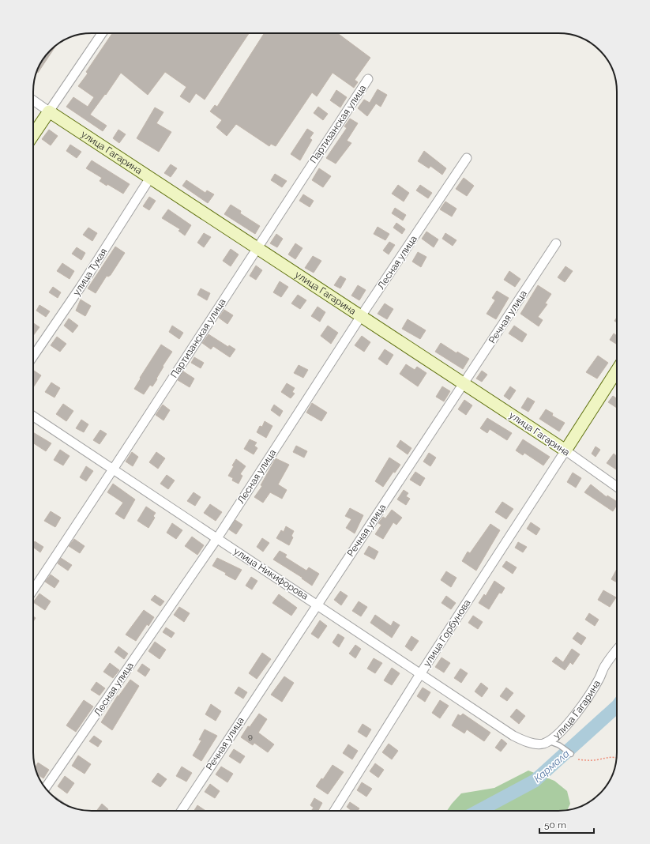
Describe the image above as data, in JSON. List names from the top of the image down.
{
  "streets": {
    "main road": ["улица Гагарина"],
    "street": [
      "Партизанская улица",
      "Лесная улица",
      "улица Тукая",
      "Речная улица",
      "улица Никифорова",
      "улица Горбунова"
    ]
  },
  "crossings": [
    ["Партизанская улица", "улица Гагарина"],
    ["Партизанская улица", "улица Никифорова"],
    ["улица Гагарина", "Лесная улица"],
    ["улица Гагарина", "улица Тукая"],
    ["улица Гагарина", "Речная улица"],
    ["улица Гагарина", "улица Никифорова"],
    ["улица Гагарина", "улица Горбунова"],
    ["Лесная улица", "улица Никифорова"],
    ["Речная улица", "улица Никифорова"],
    ["улица Никифорова", "улица Горбунова"]
  ],
  "water": ["Кармала"],
  "house_numbers": ["9"],
  "scale_bar": "50 m"
}
